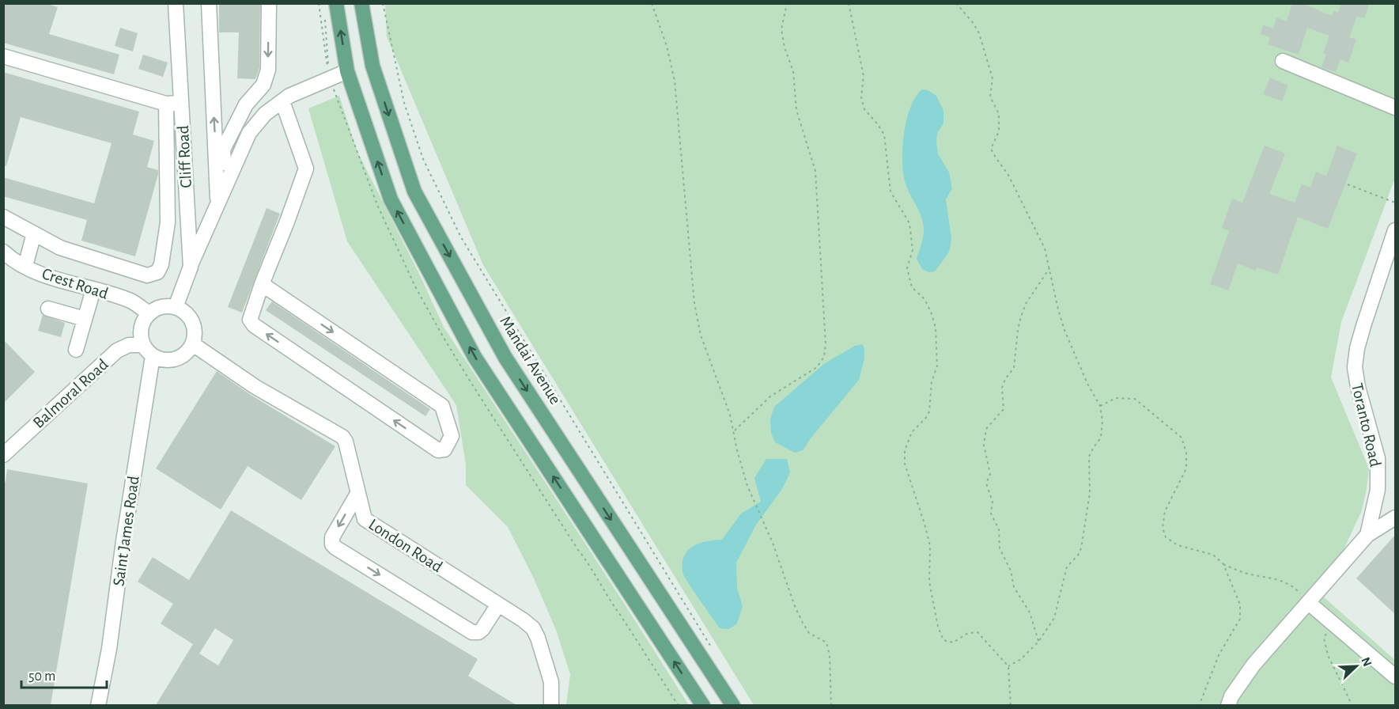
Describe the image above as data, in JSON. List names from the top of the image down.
{
  "streets": {
    "main road": ["Mandai Avenue"],
    "street": [
      "Cliff Road",
      "Crest Road",
      "Balmoral Road",
      "Toranto Road",
      "Saint James Road",
      "London Road"
    ]
  },
  "crossings": [
    ["Cliff Road", "Crest Road"],
    ["Cliff Road", "Balmoral Road"],
    ["Cliff Road", "Saint James Road"],
    ["Cliff Road", "London Road"],
    ["Crest Road", "Balmoral Road"],
    ["Crest Road", "Saint James Road"],
    ["Crest Road", "London Road"],
    ["Balmoral Road", "Saint James Road"],
    ["Balmoral Road", "London Road"],
    ["Saint James Road", "London Road"]
  ],
  "scale_bar": "50 m",
  "north": "top right"
}
